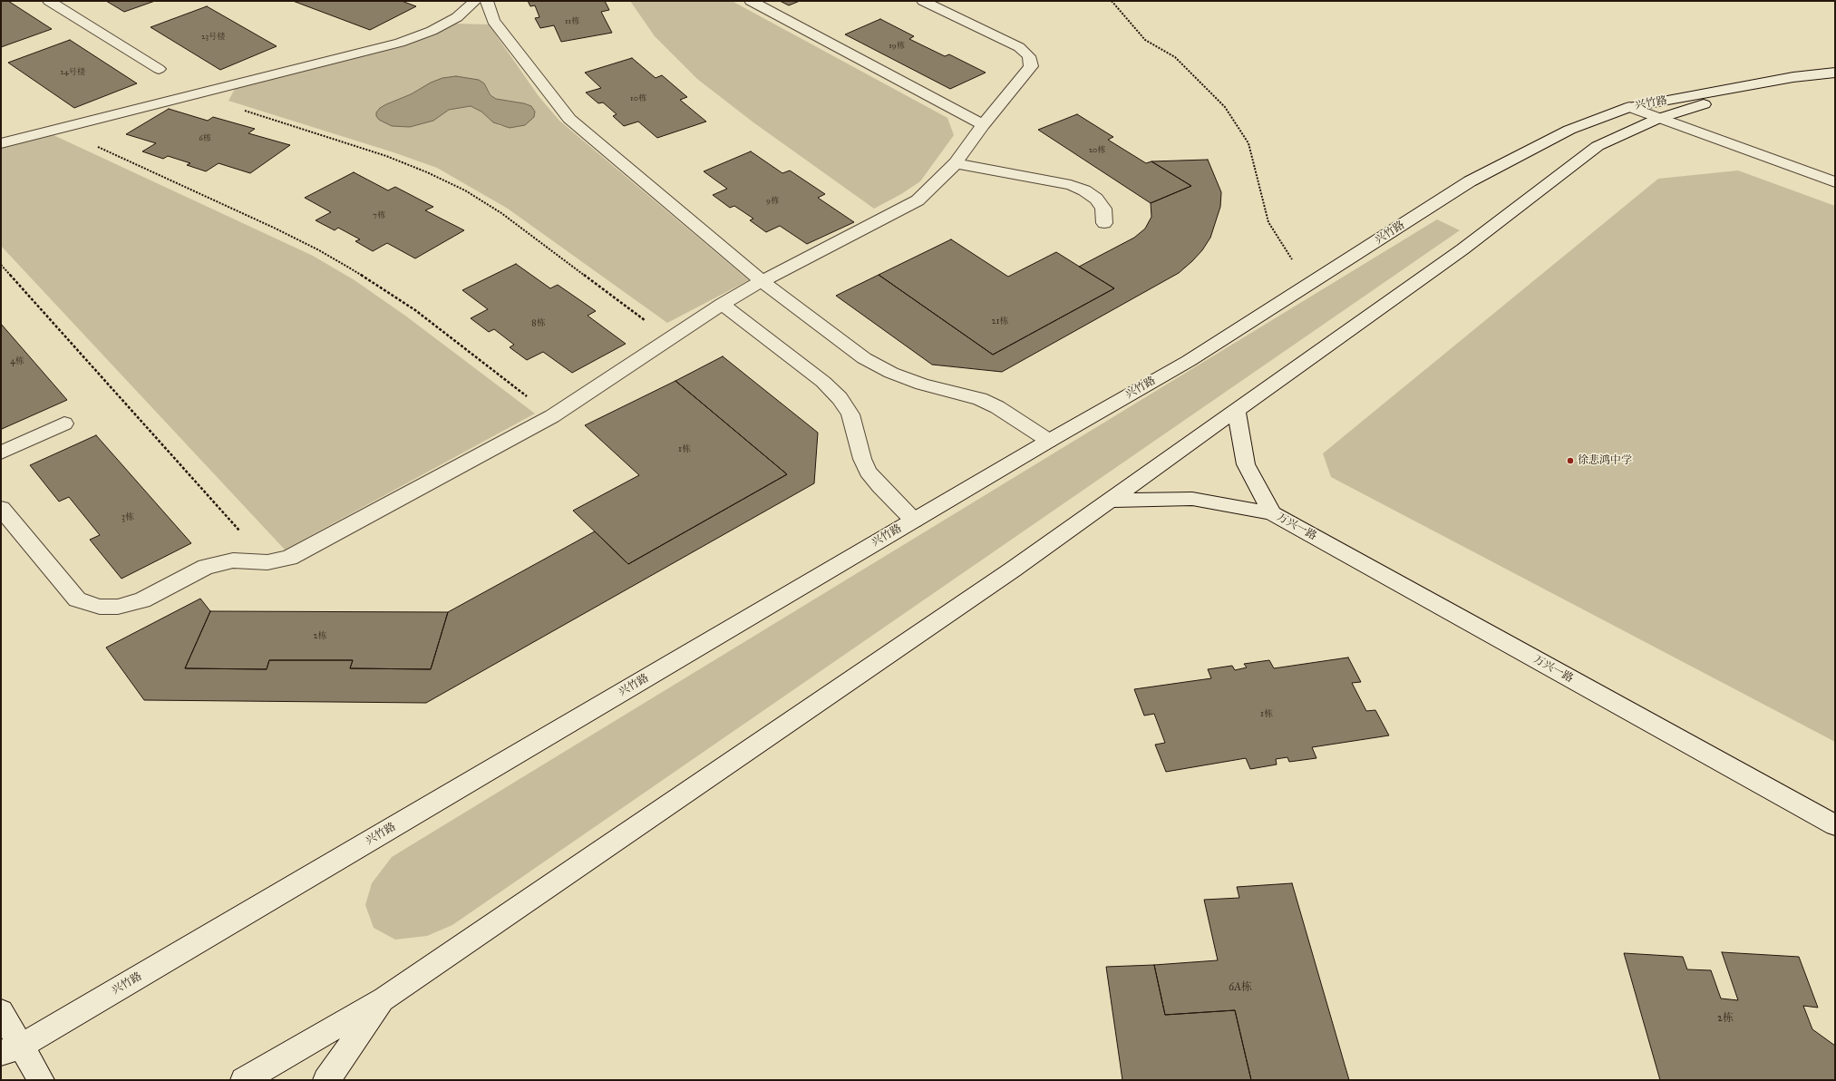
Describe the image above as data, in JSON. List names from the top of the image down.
{
  "streets": {
    "street": ["兴竹路", "万兴一路"]
  },
  "places": ["徐悲鸿中学"],
  "house_numbers": [
    "11栋",
    "23号楼",
    "19栋",
    "24号楼",
    "10栋",
    "6栋",
    "20栋",
    "9栋",
    "7栋",
    "21栋",
    "8栋",
    "4栋",
    "1栋",
    "3栋",
    "2栋",
    "1栋",
    "6A栋",
    "2栋"
  ]
}
